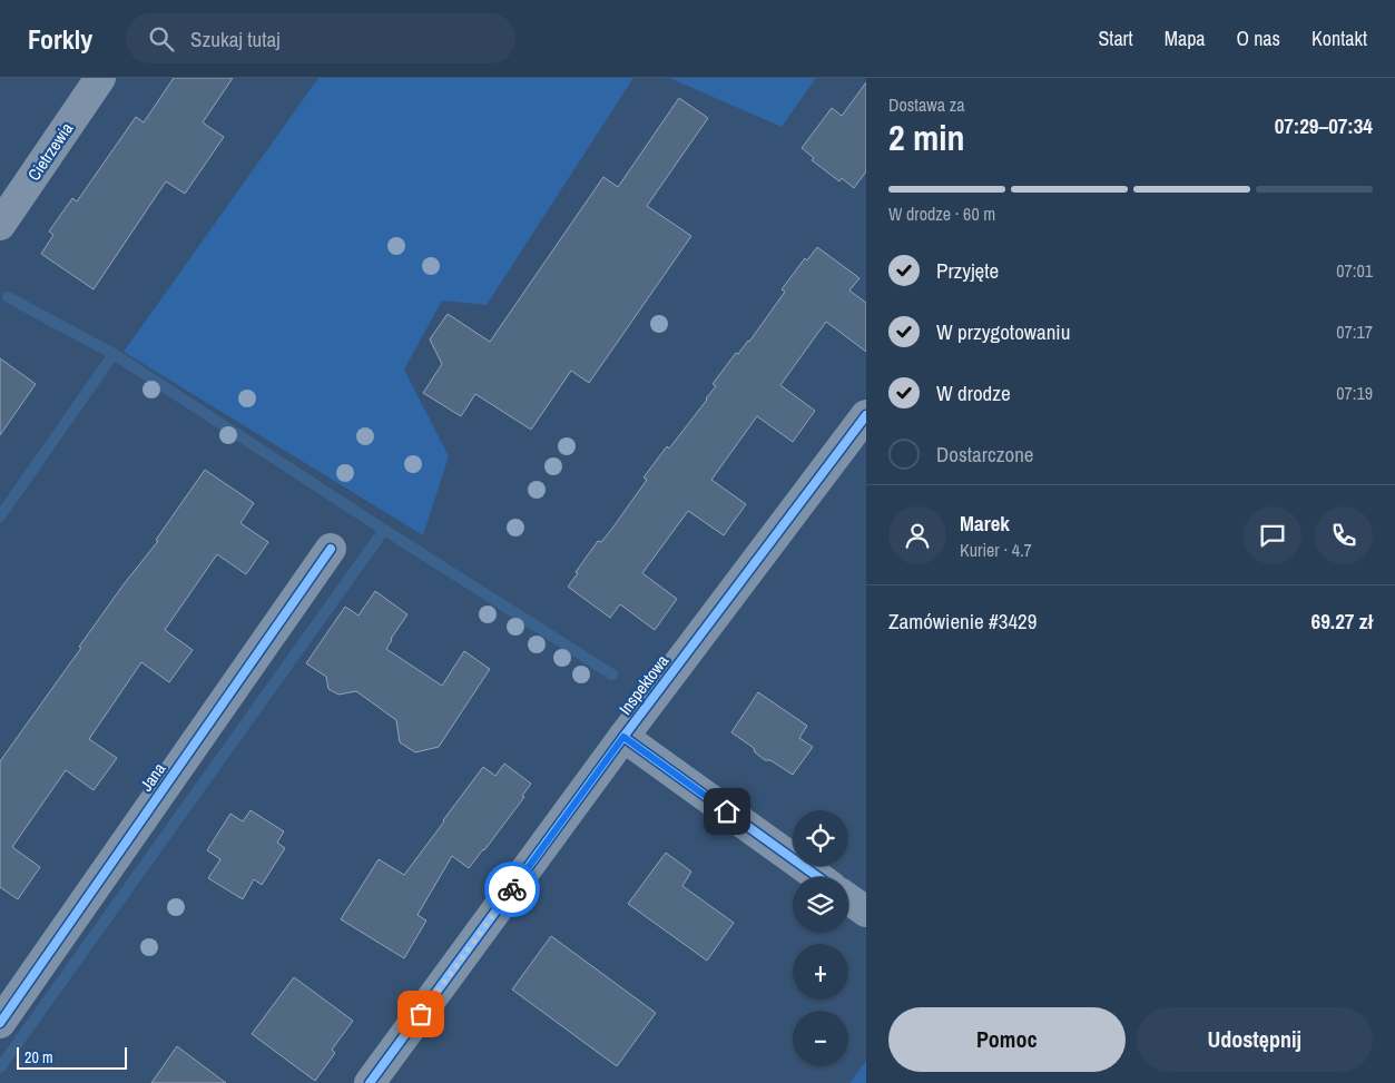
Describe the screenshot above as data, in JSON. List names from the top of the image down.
{
  "streets": {
    "street": ["Cietrzewia", "Inspektowa", "Jana"]
  },
  "scale_bar": "20 m",
  "page": {
    "header": "Forkly",
    "search": "Szukaj tutaj",
    "nav": [
      "Start",
      "Mapa",
      "O nas",
      "Kontakt"
    ],
    "heading": ["2 min", "Dostawa za", "07:29–07:34"],
    "panel": [
      "Marek",
      "Kurier · 4.7",
      "Zamówienie #3429",
      "69.27 zł"
    ],
    "bar": "W drodze · 60 m",
    "list": [
      ["Przyjęte", "07:01"],
      ["W przygotowaniu", "07:17"],
      ["W drodze", "07:19"],
      "Dostarczone"
    ],
    "map_buttons": ["+", "−"],
    "buttons": ["Pomoc", "Udostępnij"],
    "scale": "20 m"
  }
}
